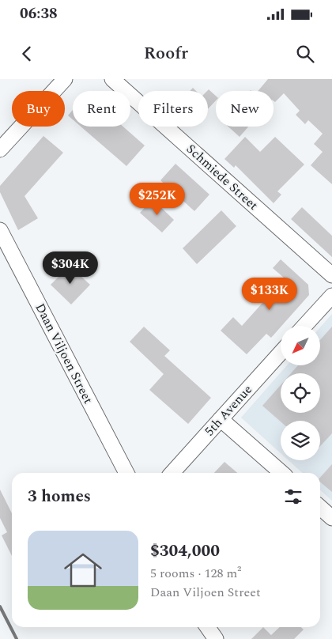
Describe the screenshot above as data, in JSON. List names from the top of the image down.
{
  "streets": {
    "street": ["Schmiede Street", "Daan Viljoen Street", "5th Avenue"]
  },
  "north": "bottom left",
  "page": {
    "status": "06:38",
    "header": "Roofr",
    "chip": [
      "Buy",
      "Rent",
      "Filters",
      "New"
    ],
    "price": ["$252K", "$304K", "$133K"],
    "heading": "3 homes",
    "list": [
      {
        "name": "$304,000",
        "note": "5 rooms · 128 m² · Daan Viljoen Street"
      }
    ]
  }
}
